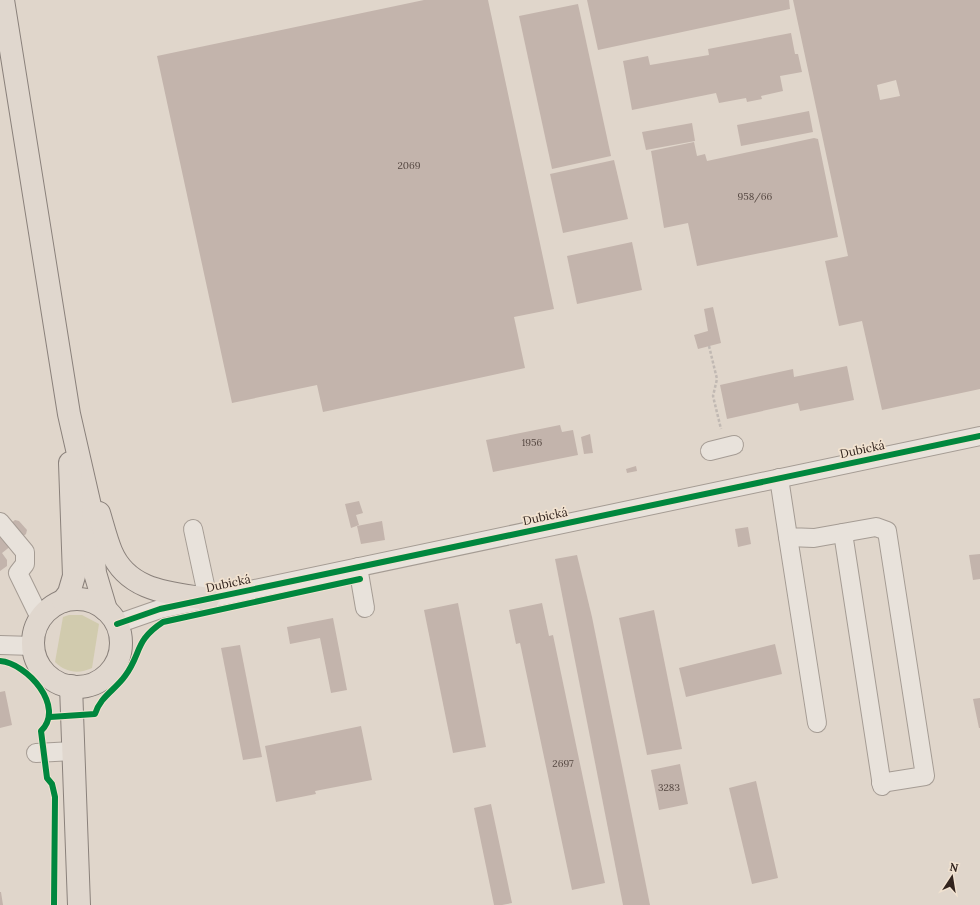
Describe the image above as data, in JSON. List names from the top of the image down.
{
  "streets": {
    "street": ["Dubická"]
  },
  "house_numbers": [
    "2069",
    "958/66",
    "1956",
    "2697",
    "3283"
  ],
  "north": "top"
}
